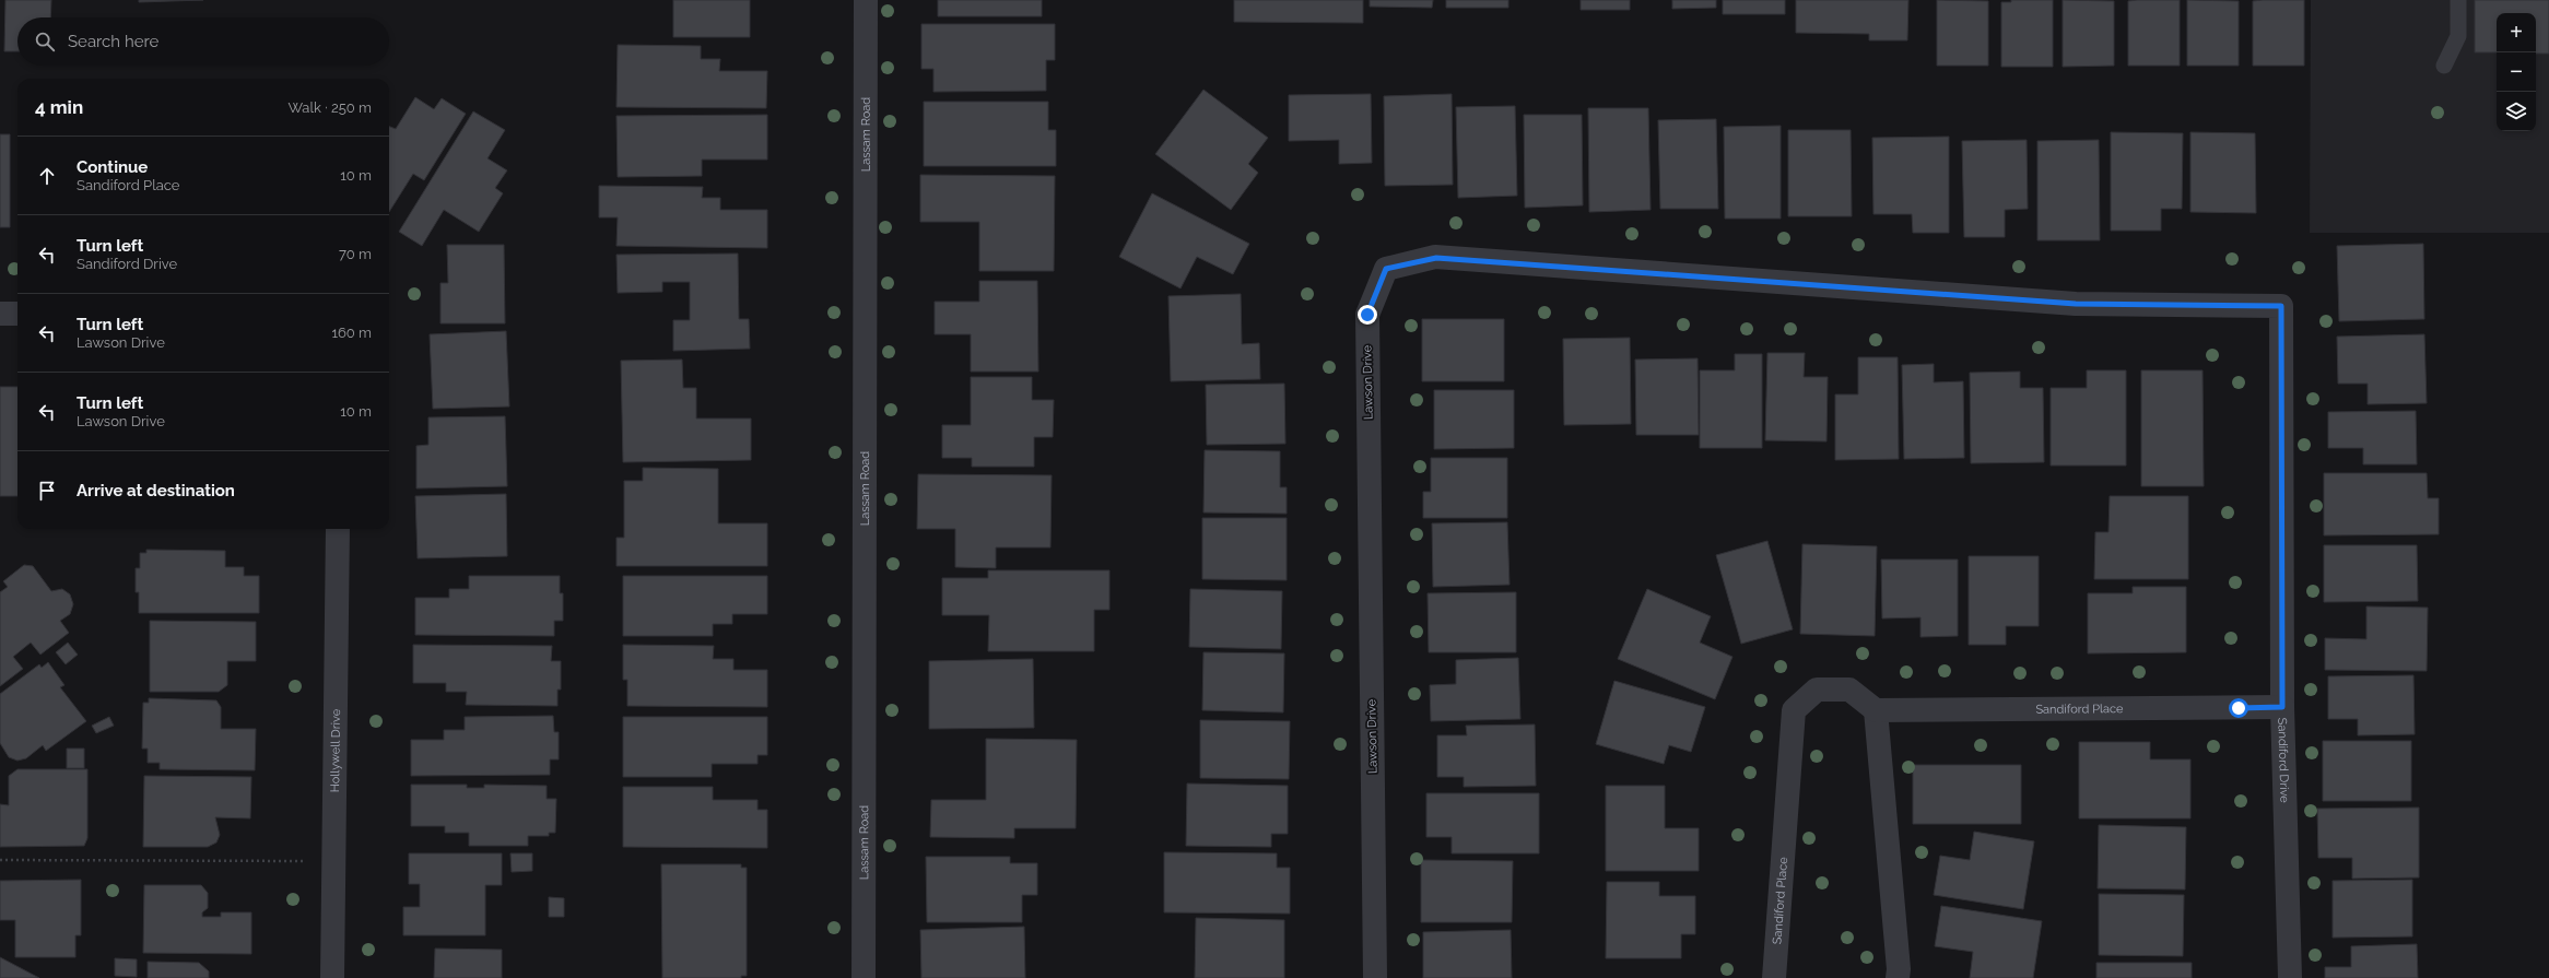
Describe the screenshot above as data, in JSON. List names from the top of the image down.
{
  "streets": {
    "street": [
      "Lassam Road",
      "Lawson Drive",
      "Sandiford Place",
      "Hollywell Drive",
      "Sandiford Drive"
    ]
  },
  "crossings": [
    ["Lawson Drive", "Sandiford Drive"],
    ["Sandiford Place", "Sandiford Drive"]
  ],
  "page": {
    "map_buttons": ["+", "−"],
    "search": "Search here",
    "heading": ["4 min", "Walk · 250 m"],
    "list": [
      ["Continue", "Sandiford Place", "10 m"],
      ["Turn left", "Sandiford Drive", "70 m"],
      ["Turn left", "Lawson Drive", "160 m"],
      ["Turn left", "Lawson Drive", "10 m"],
      "Arrive at destination"
    ]
  }
}
